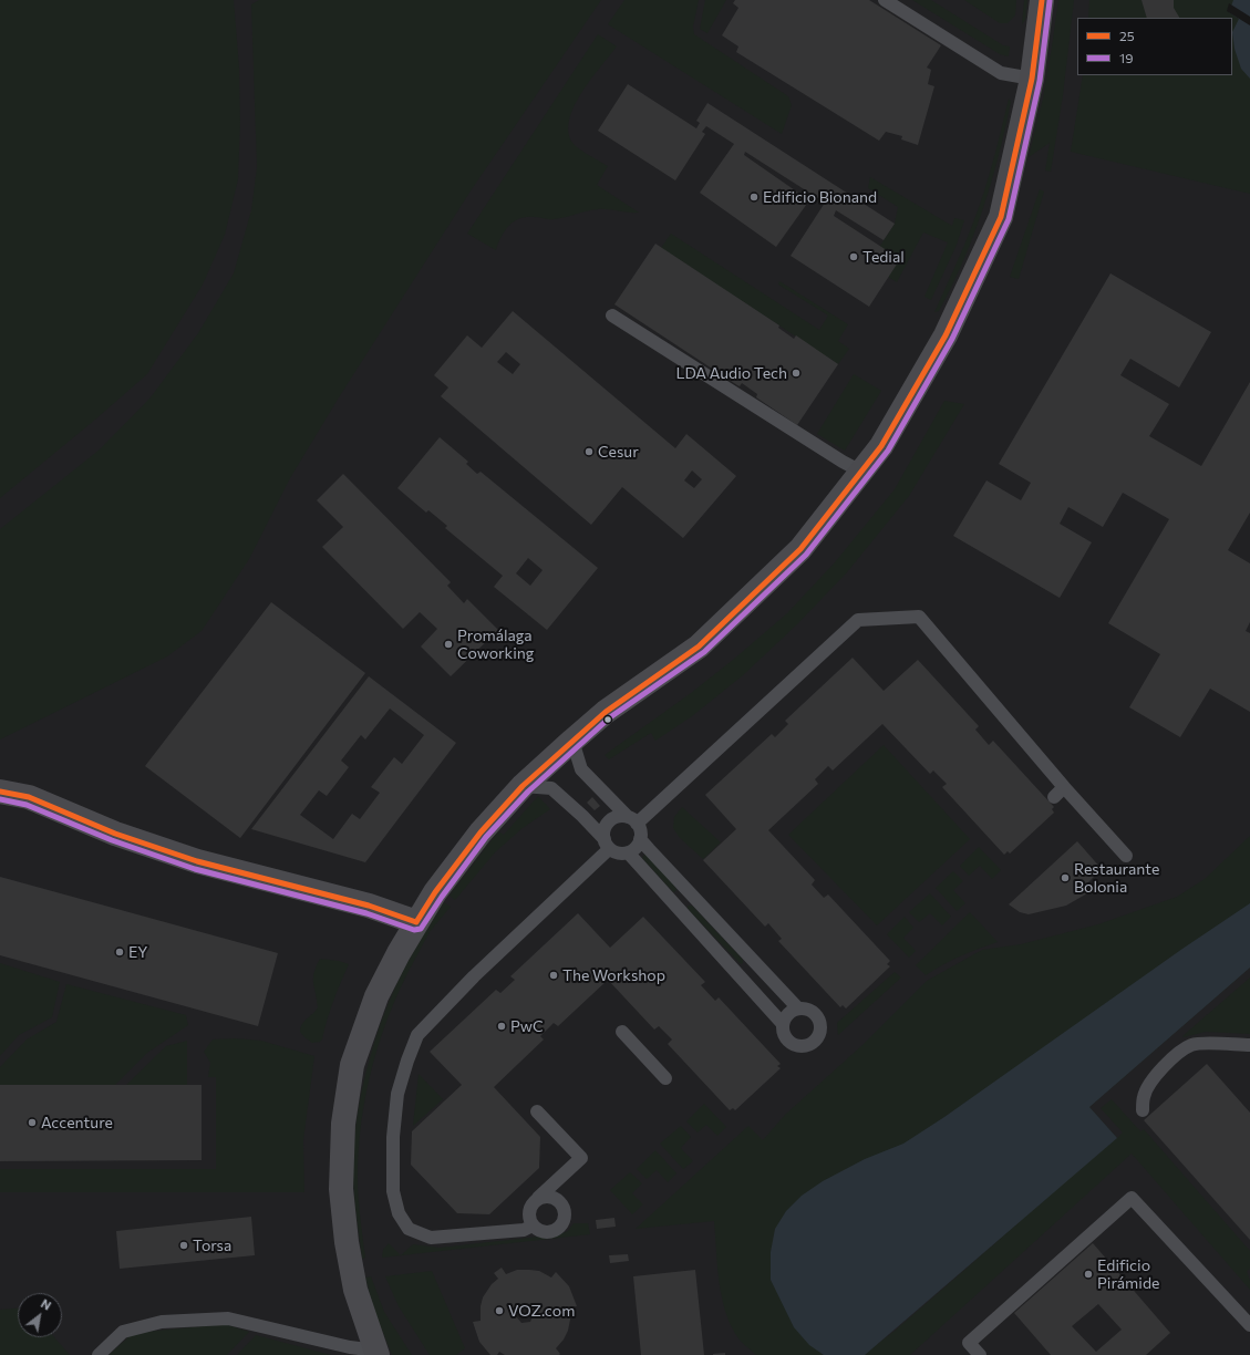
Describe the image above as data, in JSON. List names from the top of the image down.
{
  "places": [
    "Edificio Bionand",
    "Tedial",
    "LDA Audio Tech",
    "Cesur",
    "Promálaga Coworking",
    "Restaurante Bolonia",
    "EY",
    "The Workshop",
    "PwC",
    "Accenture",
    "Torsa",
    "Edificio Pirámide",
    "VOZ.com"
  ],
  "lines": ["transit line 25", "transit line 19"],
  "legend": ["25", "19"],
  "north": "top right"
}
